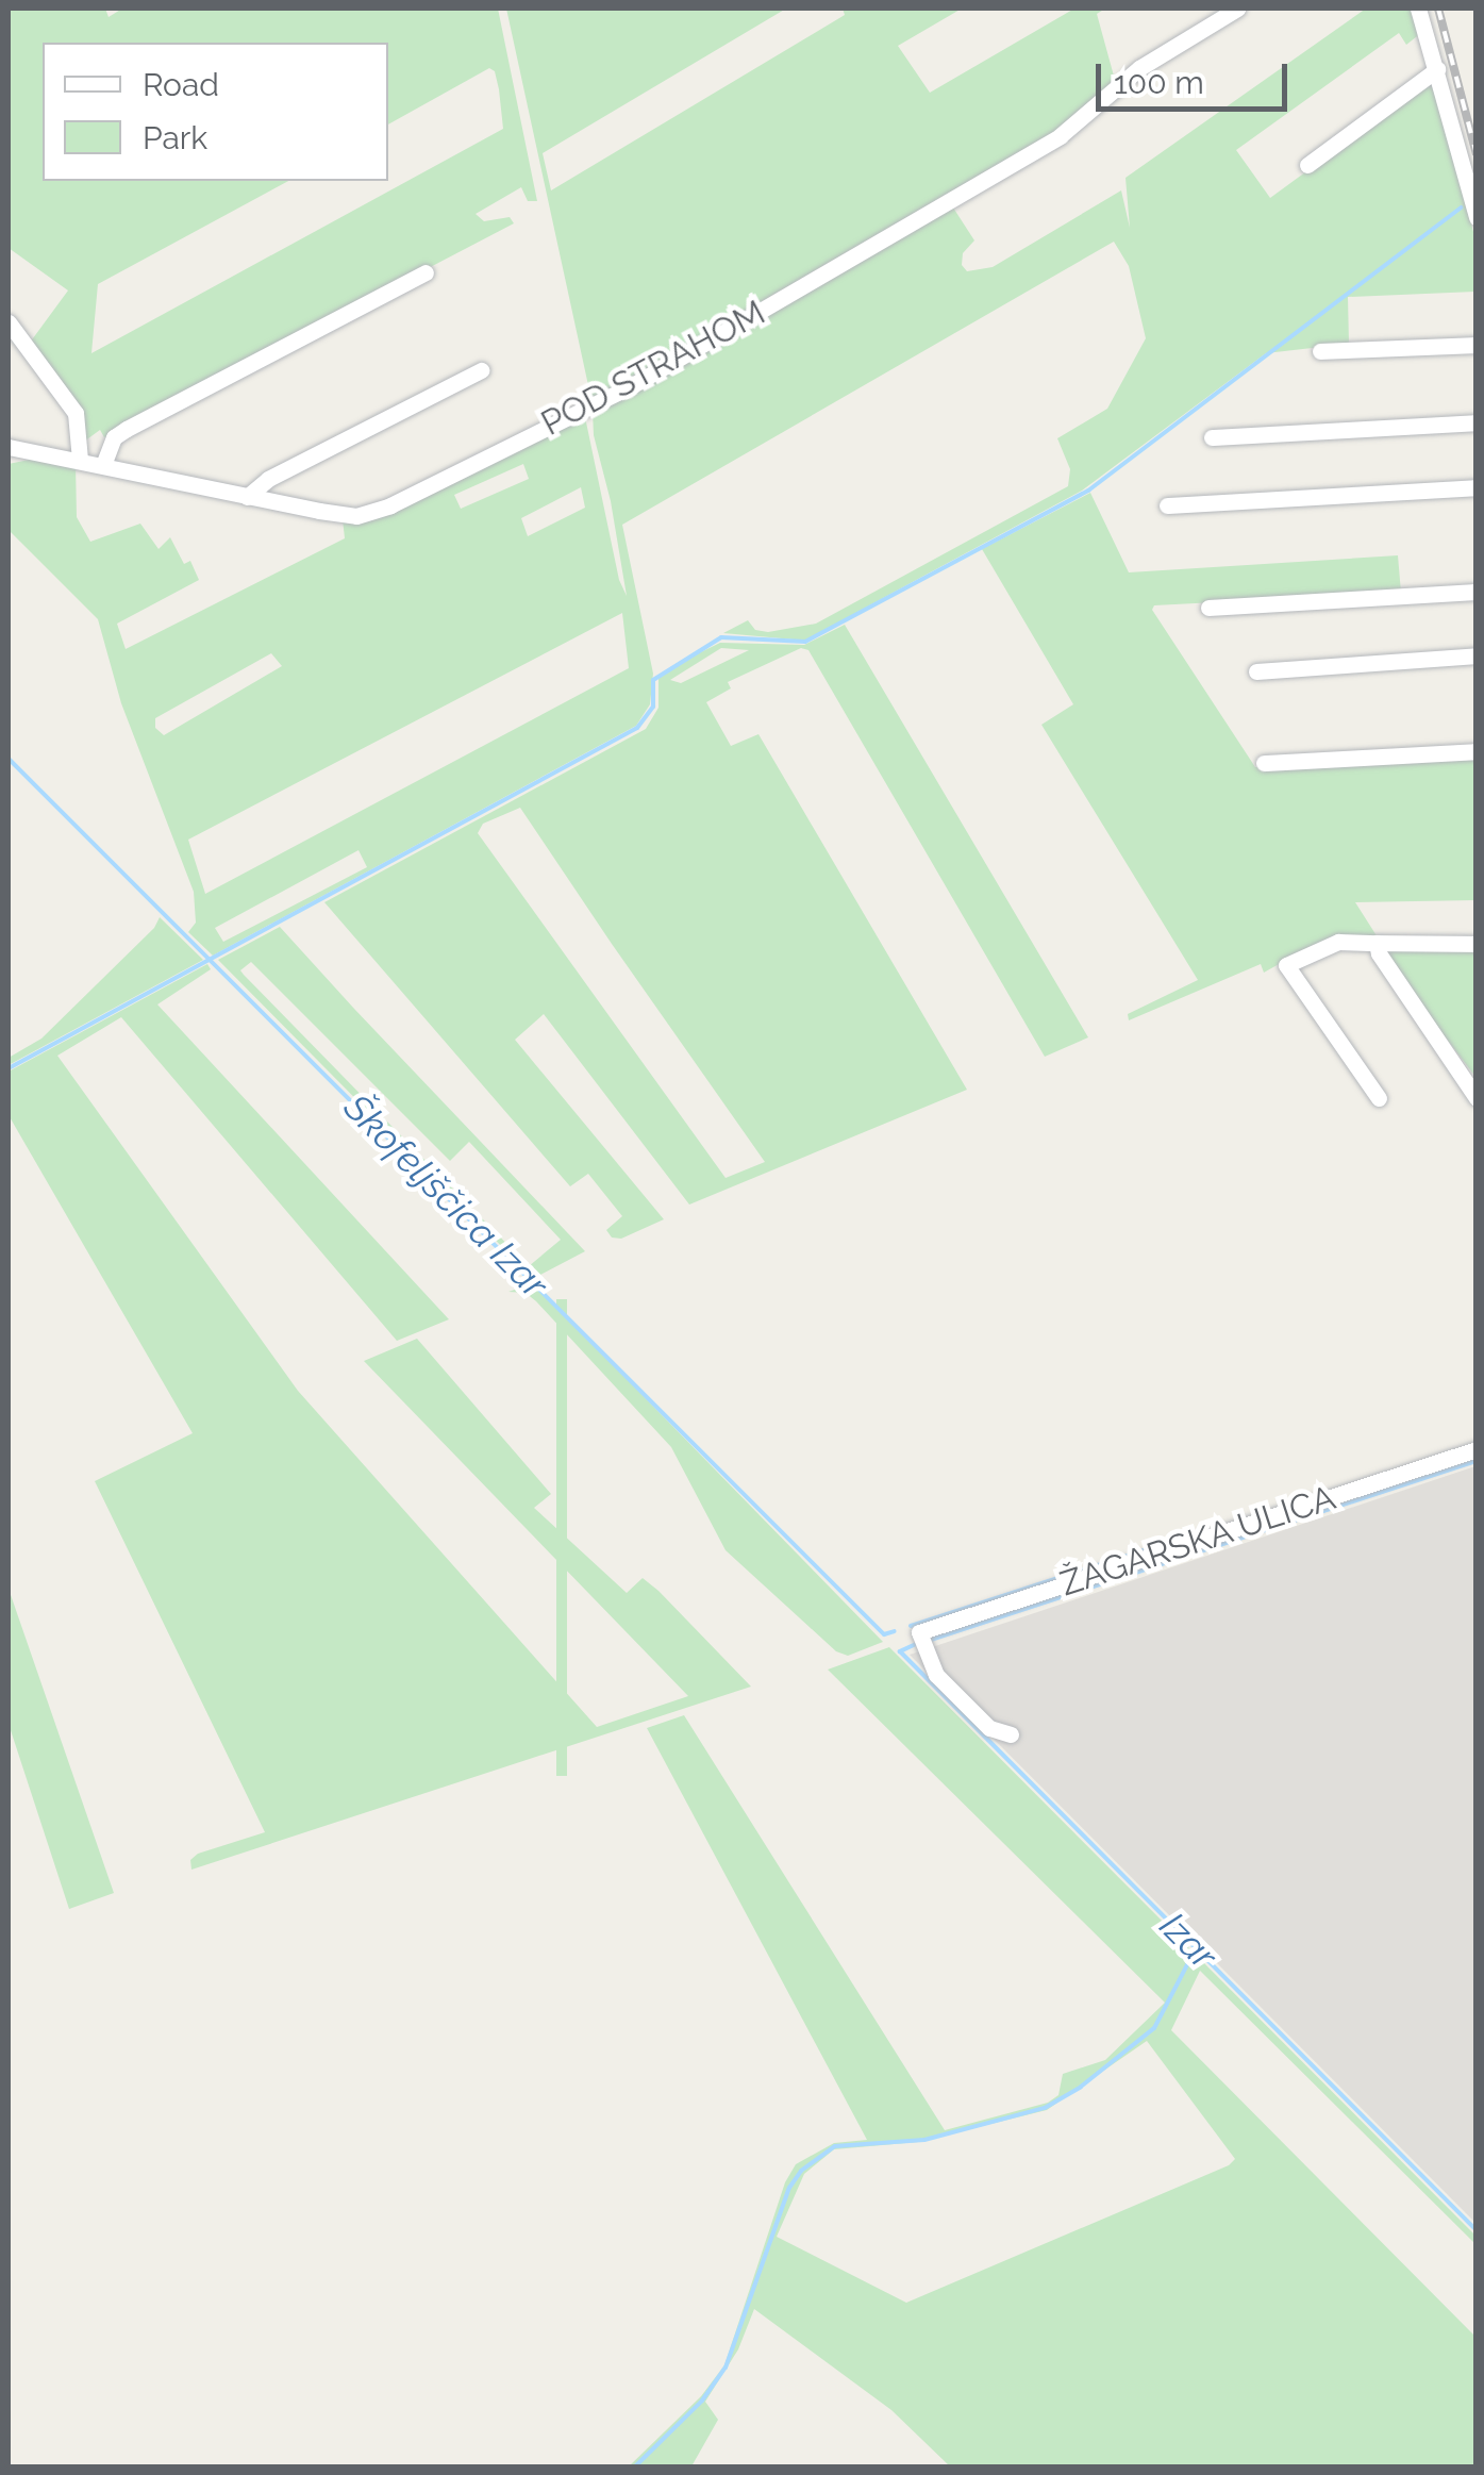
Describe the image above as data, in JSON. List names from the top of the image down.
{
  "streets": {
    "street": ["POD STRAHOM", "ŽAGARSKA ULICA"]
  },
  "water": ["Škofeljščica Izar", "Izar"],
  "legend": ["Road", "Park"],
  "scale_bar": "100 m"
}
